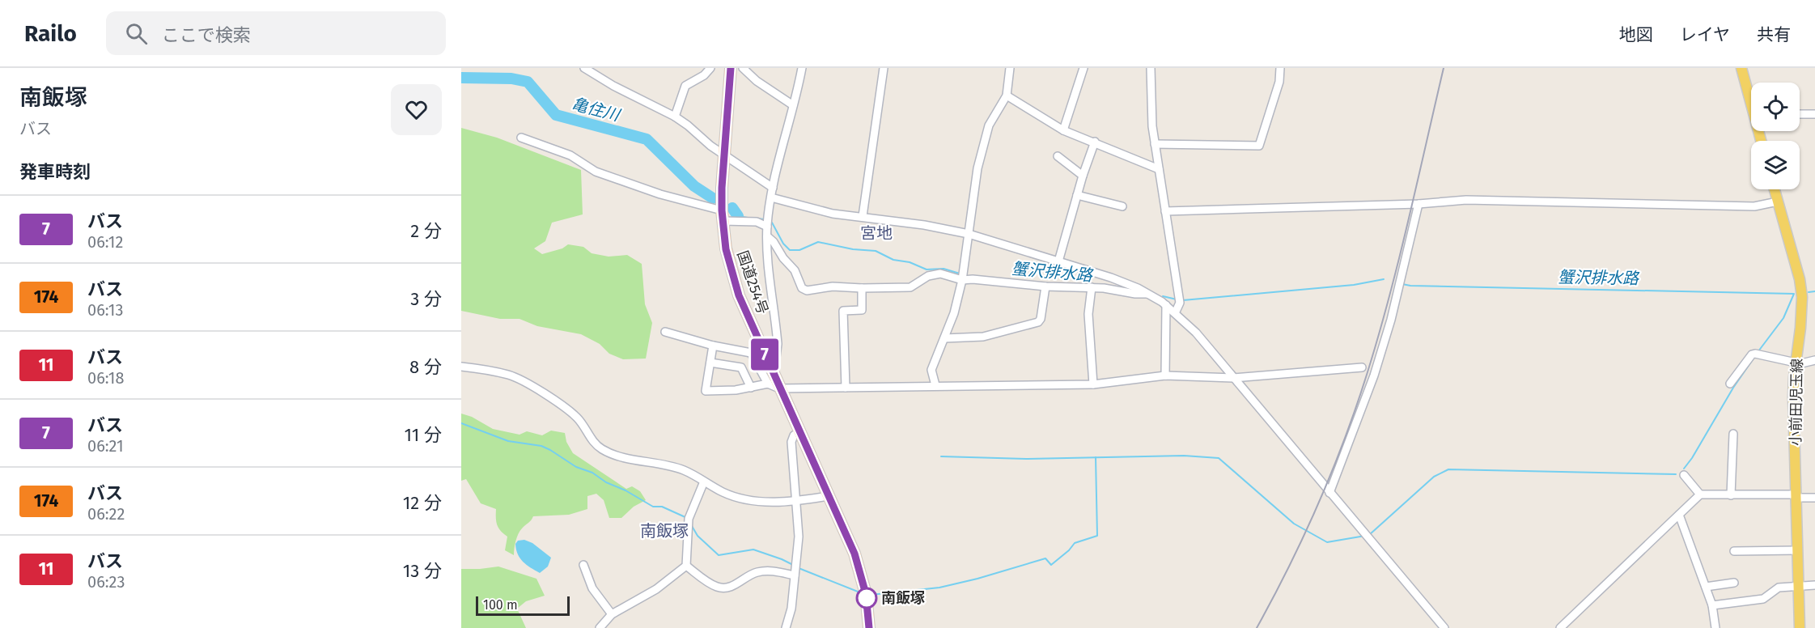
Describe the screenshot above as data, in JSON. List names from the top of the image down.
{
  "streets": {
    "highway": ["国道254号"],
    "main road": ["小前田児玉線"]
  },
  "districts": ["宮地", "南飯塚"],
  "water": ["亀住川", "蟹沢排水路"],
  "places": ["南飯塚"],
  "lines": ["bus line 7"],
  "scale_bar": "100 m",
  "page": {
    "header": "Railo",
    "search": "ここで検索",
    "nav": ["地図", "レイヤ", "共有"],
    "heading": [
      ["南飯塚", "バス"],
      "発車時刻"
    ],
    "on_map": "7",
    "list": [
      {
        "mark": "7",
        "name": "バス",
        "note": "06:12",
        "value": "2 分"
      },
      {
        "mark": "174",
        "name": "バス",
        "note": "06:13",
        "value": "3 分"
      },
      {
        "mark": "11",
        "name": "バス",
        "note": "06:18",
        "value": "8 分"
      },
      {
        "mark": "7",
        "name": "バス",
        "note": "06:21",
        "value": "11 分"
      },
      {
        "mark": "174",
        "name": "バス",
        "note": "06:22",
        "value": "12 分"
      },
      {
        "mark": "11",
        "name": "バス",
        "note": "06:23",
        "value": "13 分"
      }
    ],
    "scale": "100 m"
  }
}
